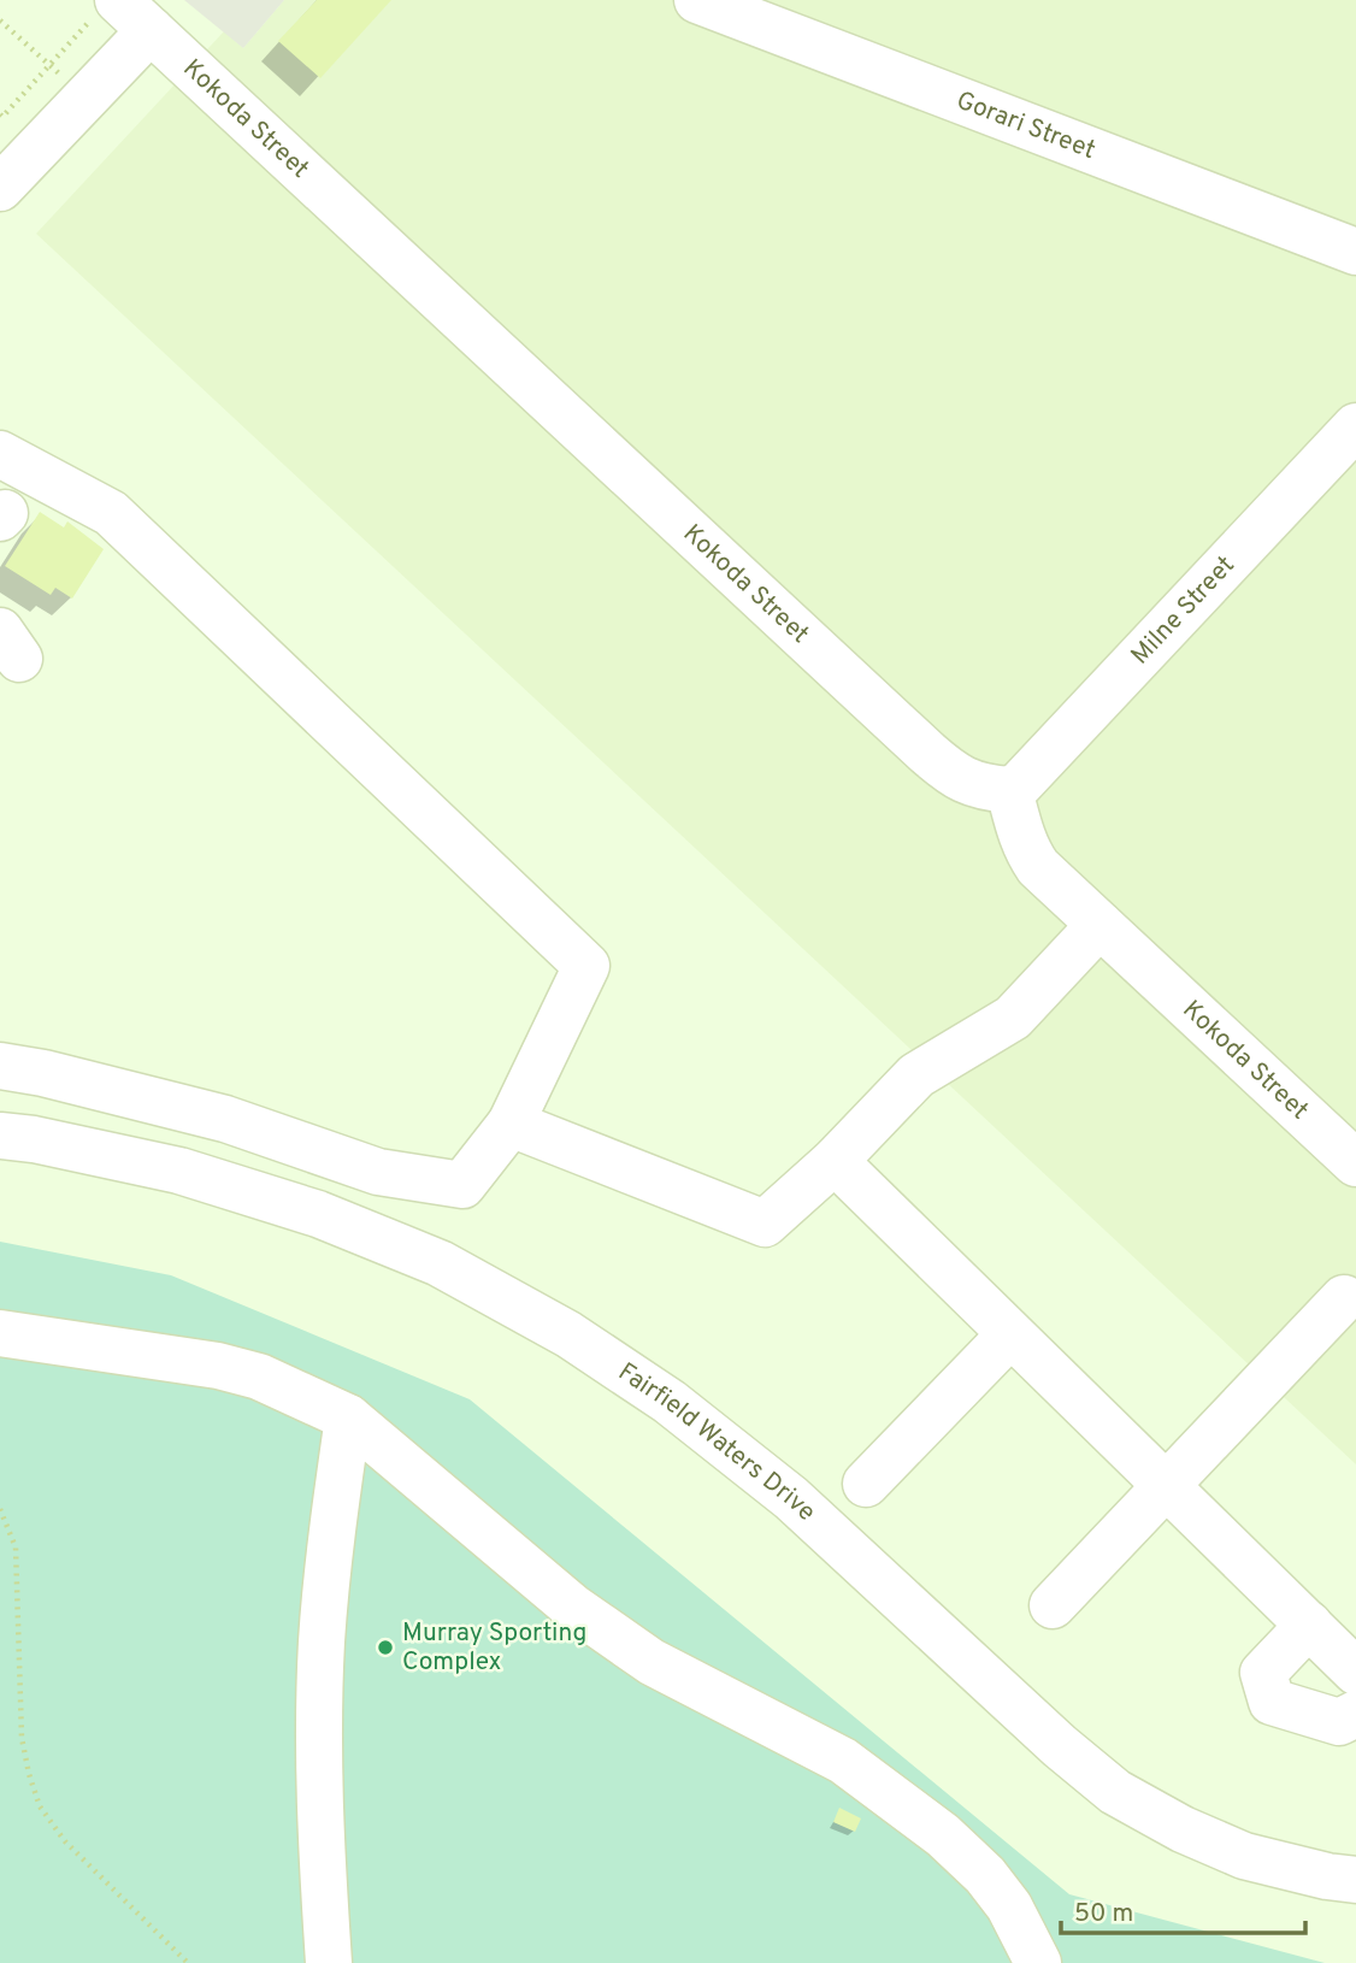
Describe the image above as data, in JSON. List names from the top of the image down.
{
  "streets": {
    "street": [
      "Kokoda Street",
      "Gorari Street",
      "Milne Street",
      "Fairfield Waters Drive"
    ]
  },
  "crossings": [
    ["Kokoda Street", "Milne Street"]
  ],
  "places": ["Murray Sporting Complex"],
  "scale_bar": "50 m"
}
